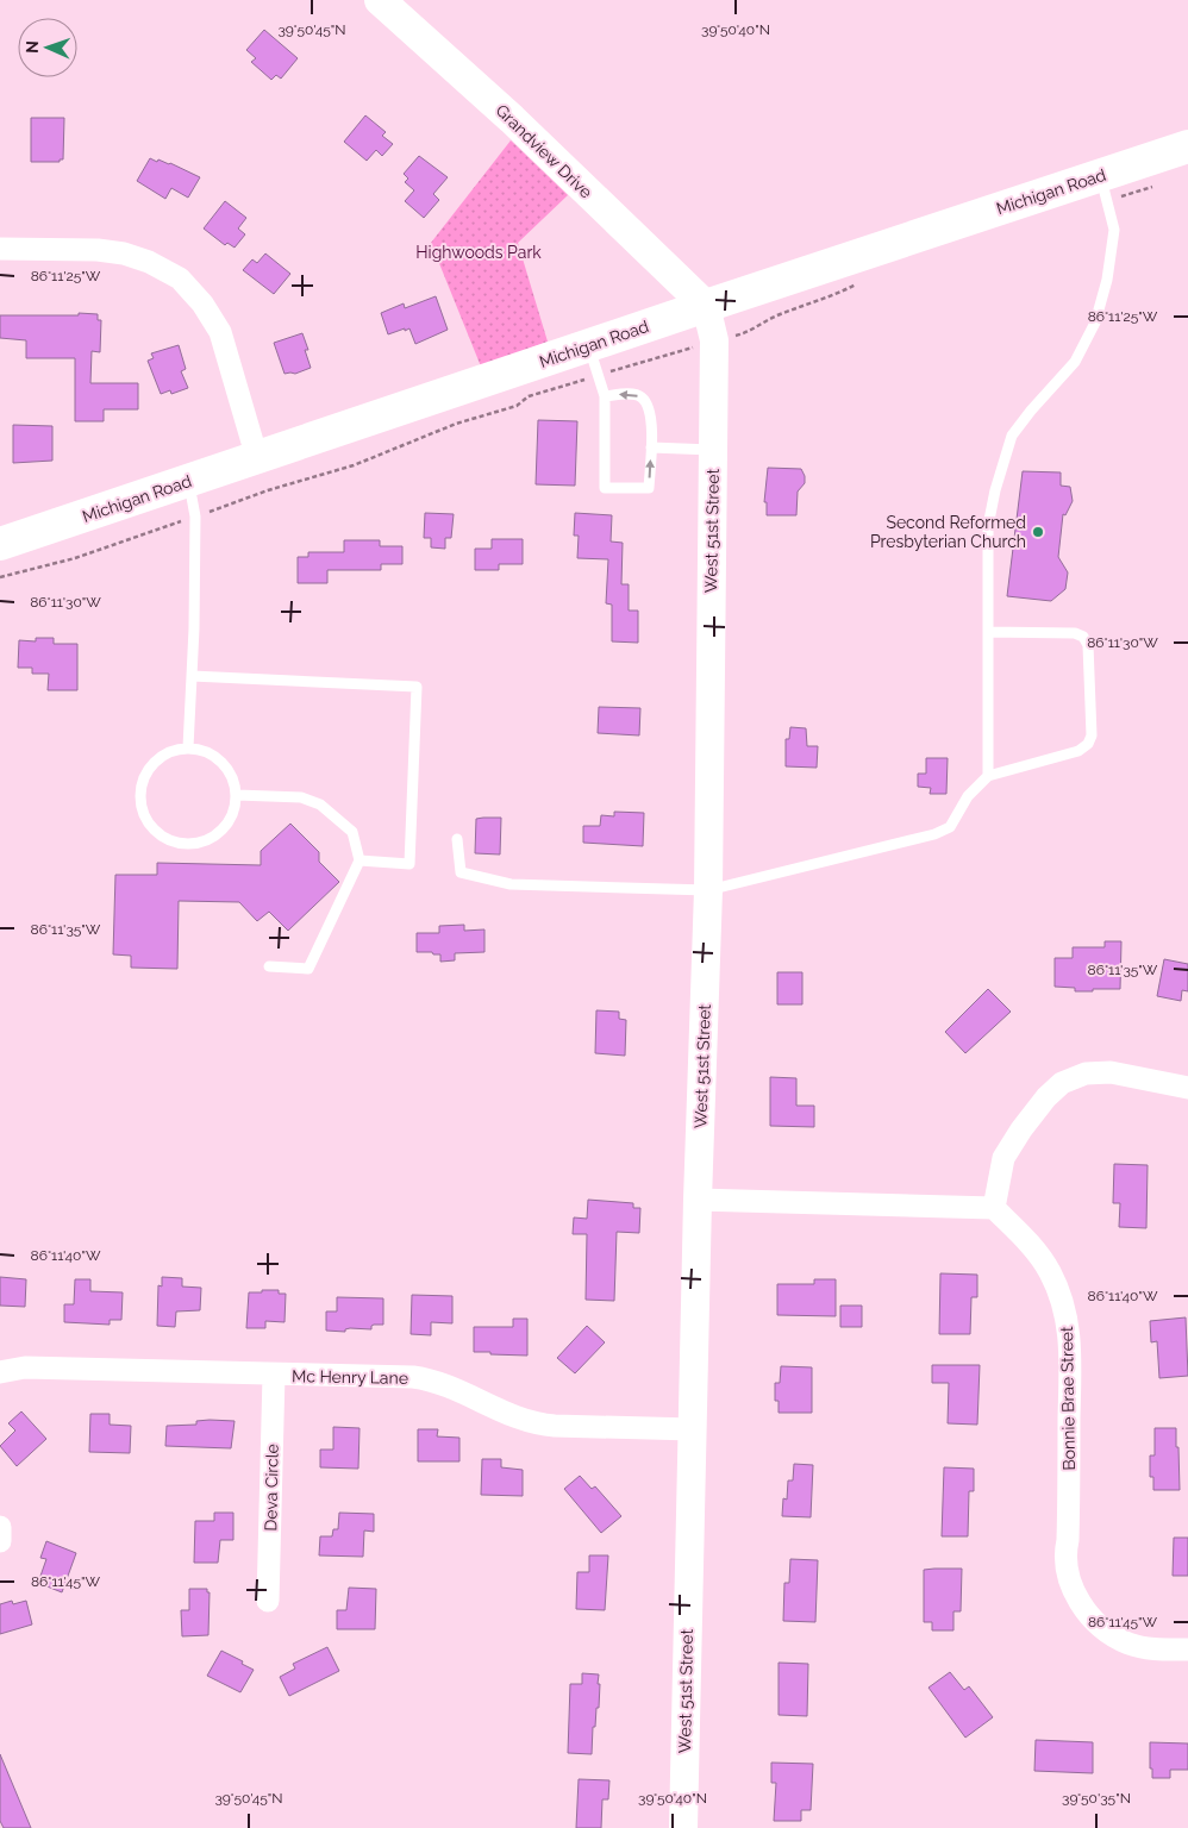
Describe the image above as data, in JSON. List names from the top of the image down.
{
  "streets": {
    "main road": ["Grandview Drive", "Michigan Road"],
    "street": [
      "West 51st Street",
      "Mc Henry Lane",
      "Bonnie Brae Street",
      "Deva Circle"
    ]
  },
  "crossings": [
    ["Grandview Drive", "Michigan Road"],
    ["Grandview Drive", "West 51st Street"],
    ["Michigan Road", "West 51st Street"],
    ["West 51st Street", "Mc Henry Lane"],
    ["Mc Henry Lane", "Deva Circle"]
  ],
  "parks": ["Highwoods Park"],
  "places": ["Second Reformed Presbyterian Church"],
  "north": "left",
  "coordinates": [
    "39°50'45\"N",
    "39°50'40\"N",
    "86°11'25\"W",
    "86°11'30\"W",
    "86°11'35\"W",
    "86°11'40\"W",
    "86°11'45\"W",
    "39°50'35\"N"
  ]
}
